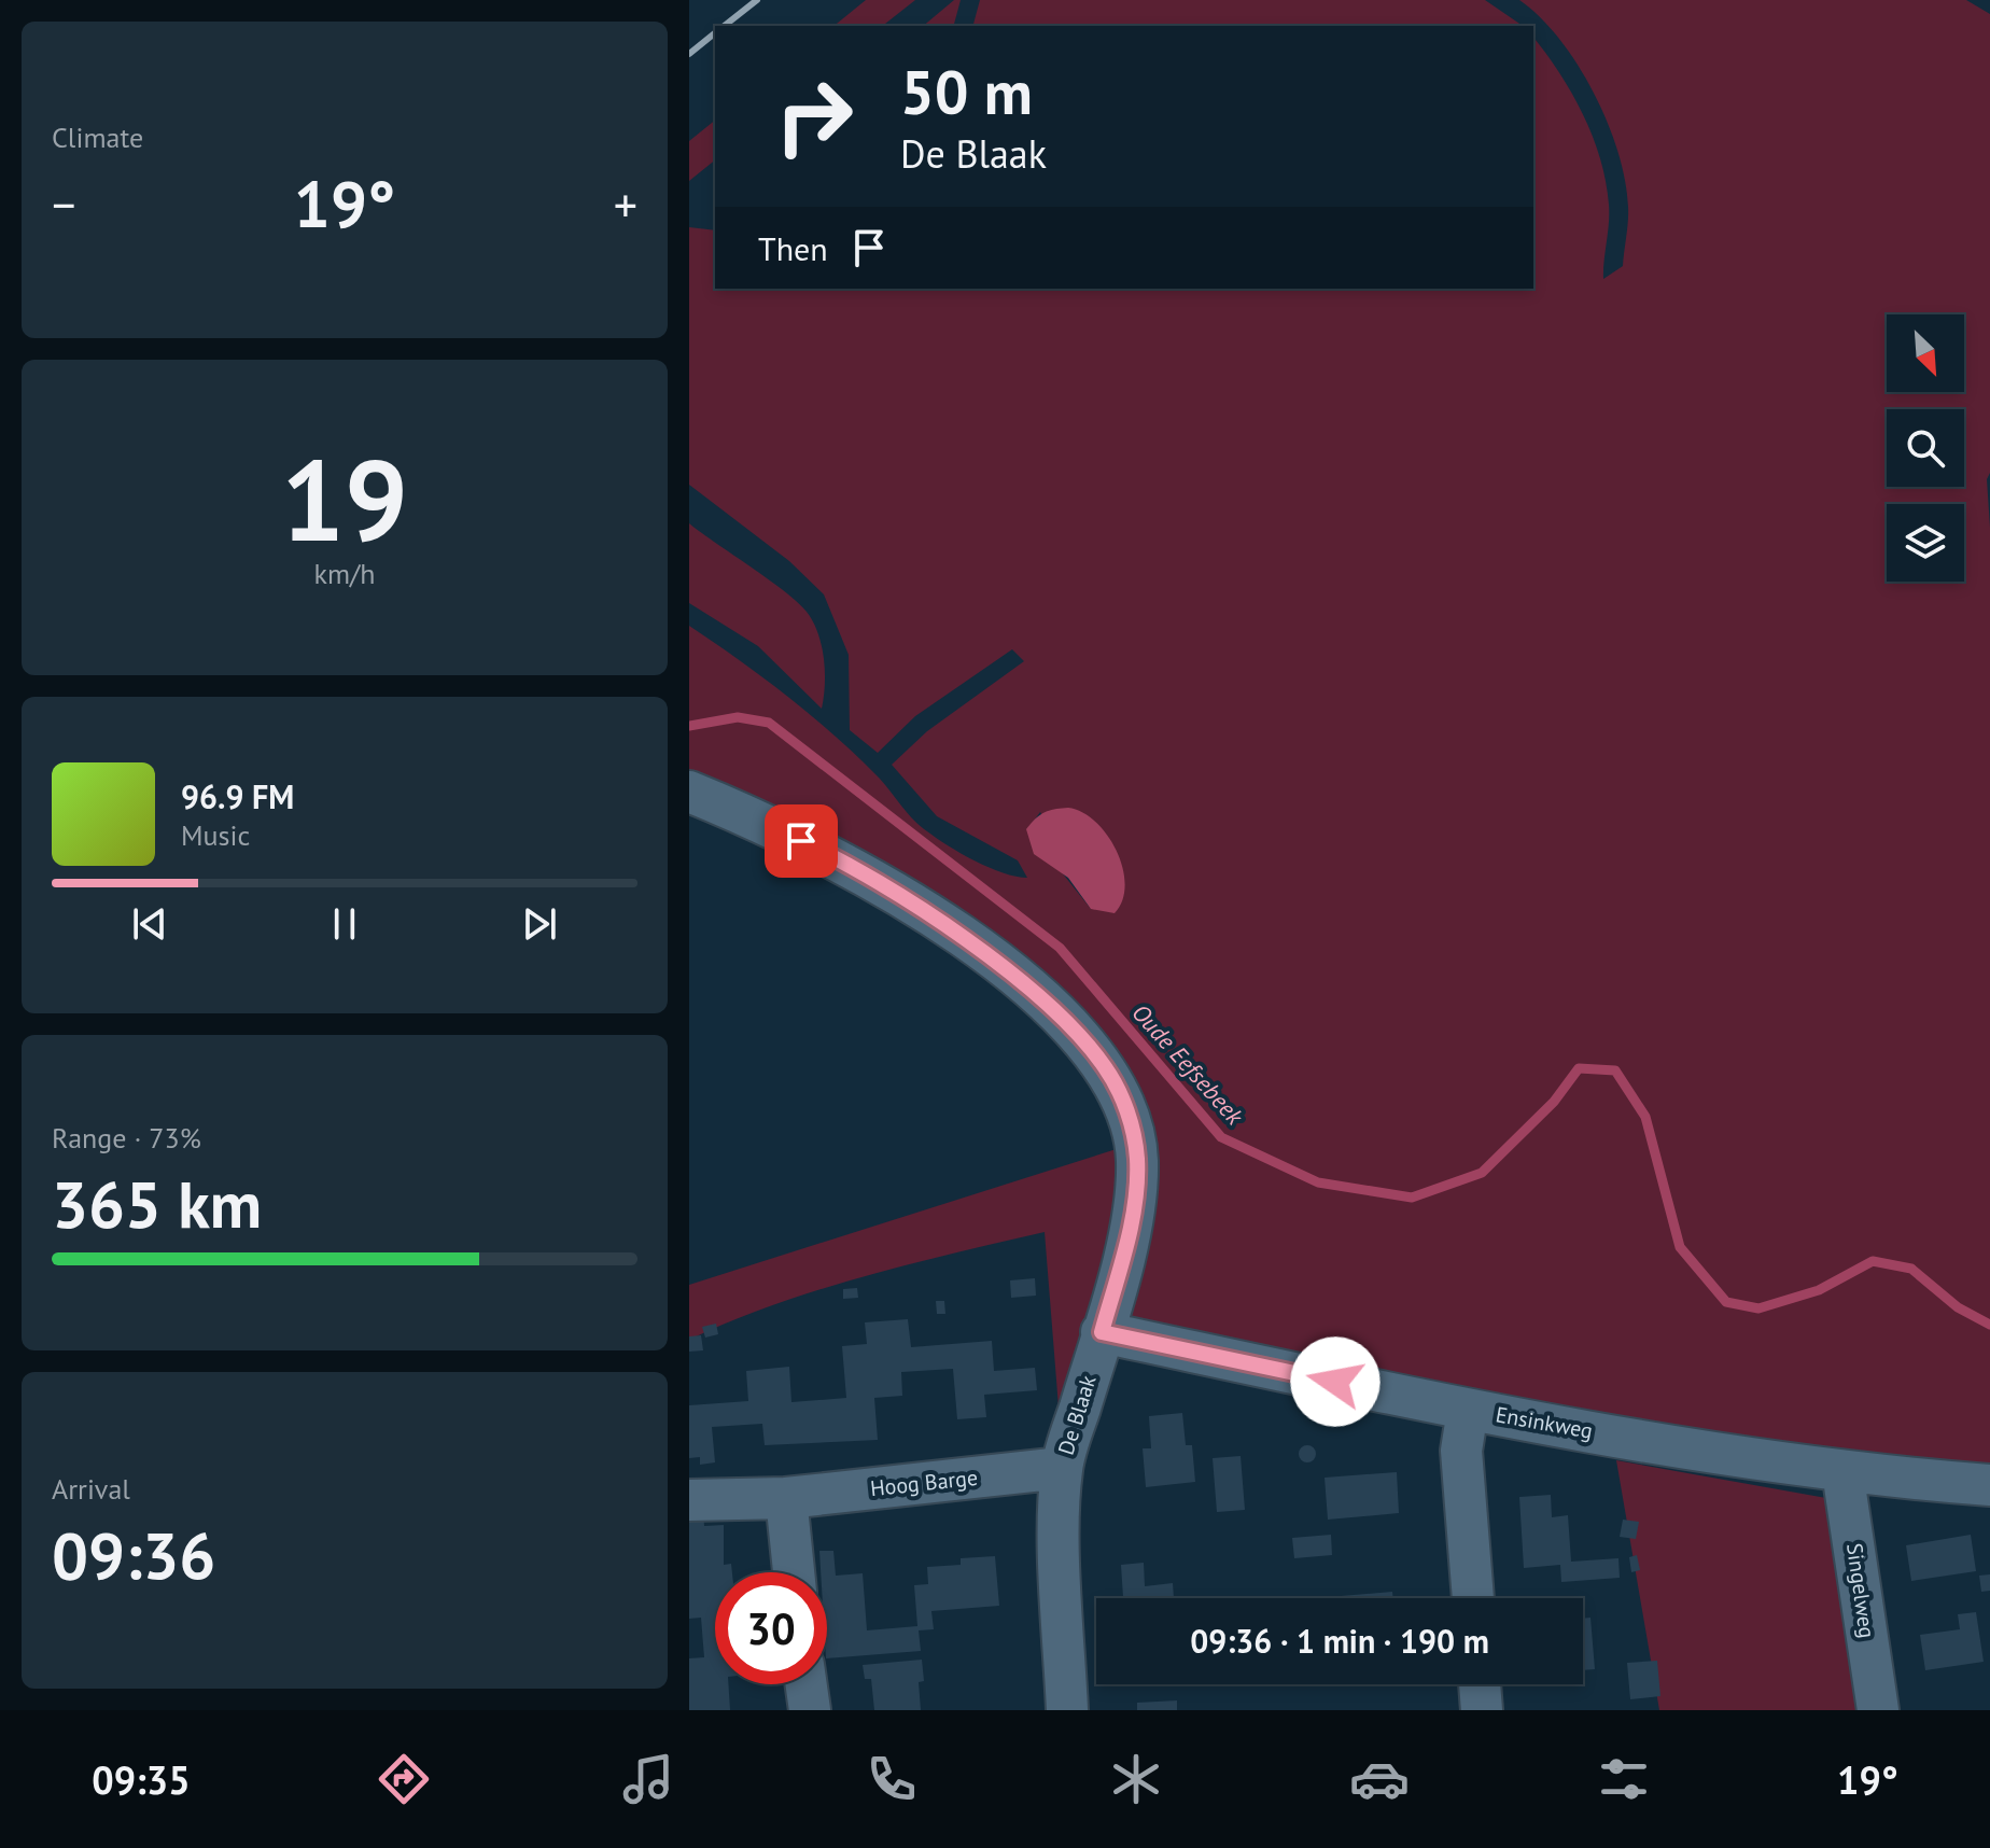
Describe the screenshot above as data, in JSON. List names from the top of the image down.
{
  "streets": {
    "street": [
      "De Blaak",
      "Ensinkweg",
      "Hoog Barge",
      "Singelweg"
    ]
  },
  "crossings": [
    ["De Blaak", "Ensinkweg"],
    ["De Blaak", "Hoog Barge"],
    ["Ensinkweg", "Singelweg"]
  ],
  "water": ["Oude Eefsebeek"],
  "north": "bottom right",
  "page": {
    "tile": [
      "Climate",
      ["19", "km/h"],
      ["Range · 73%", "365 km"],
      ["Arrival", "09:36"]
    ],
    "turn": ["50 m", "De Blaak"],
    "heat": ["−", "19°", "+"],
    "then": "Then",
    "song": ["96.9 FM", "Music"],
    "limit": "30",
    "trip": "09:36 · 1 min · 190 m",
    "tabs": ["09:35", "19°"]
  }
}
